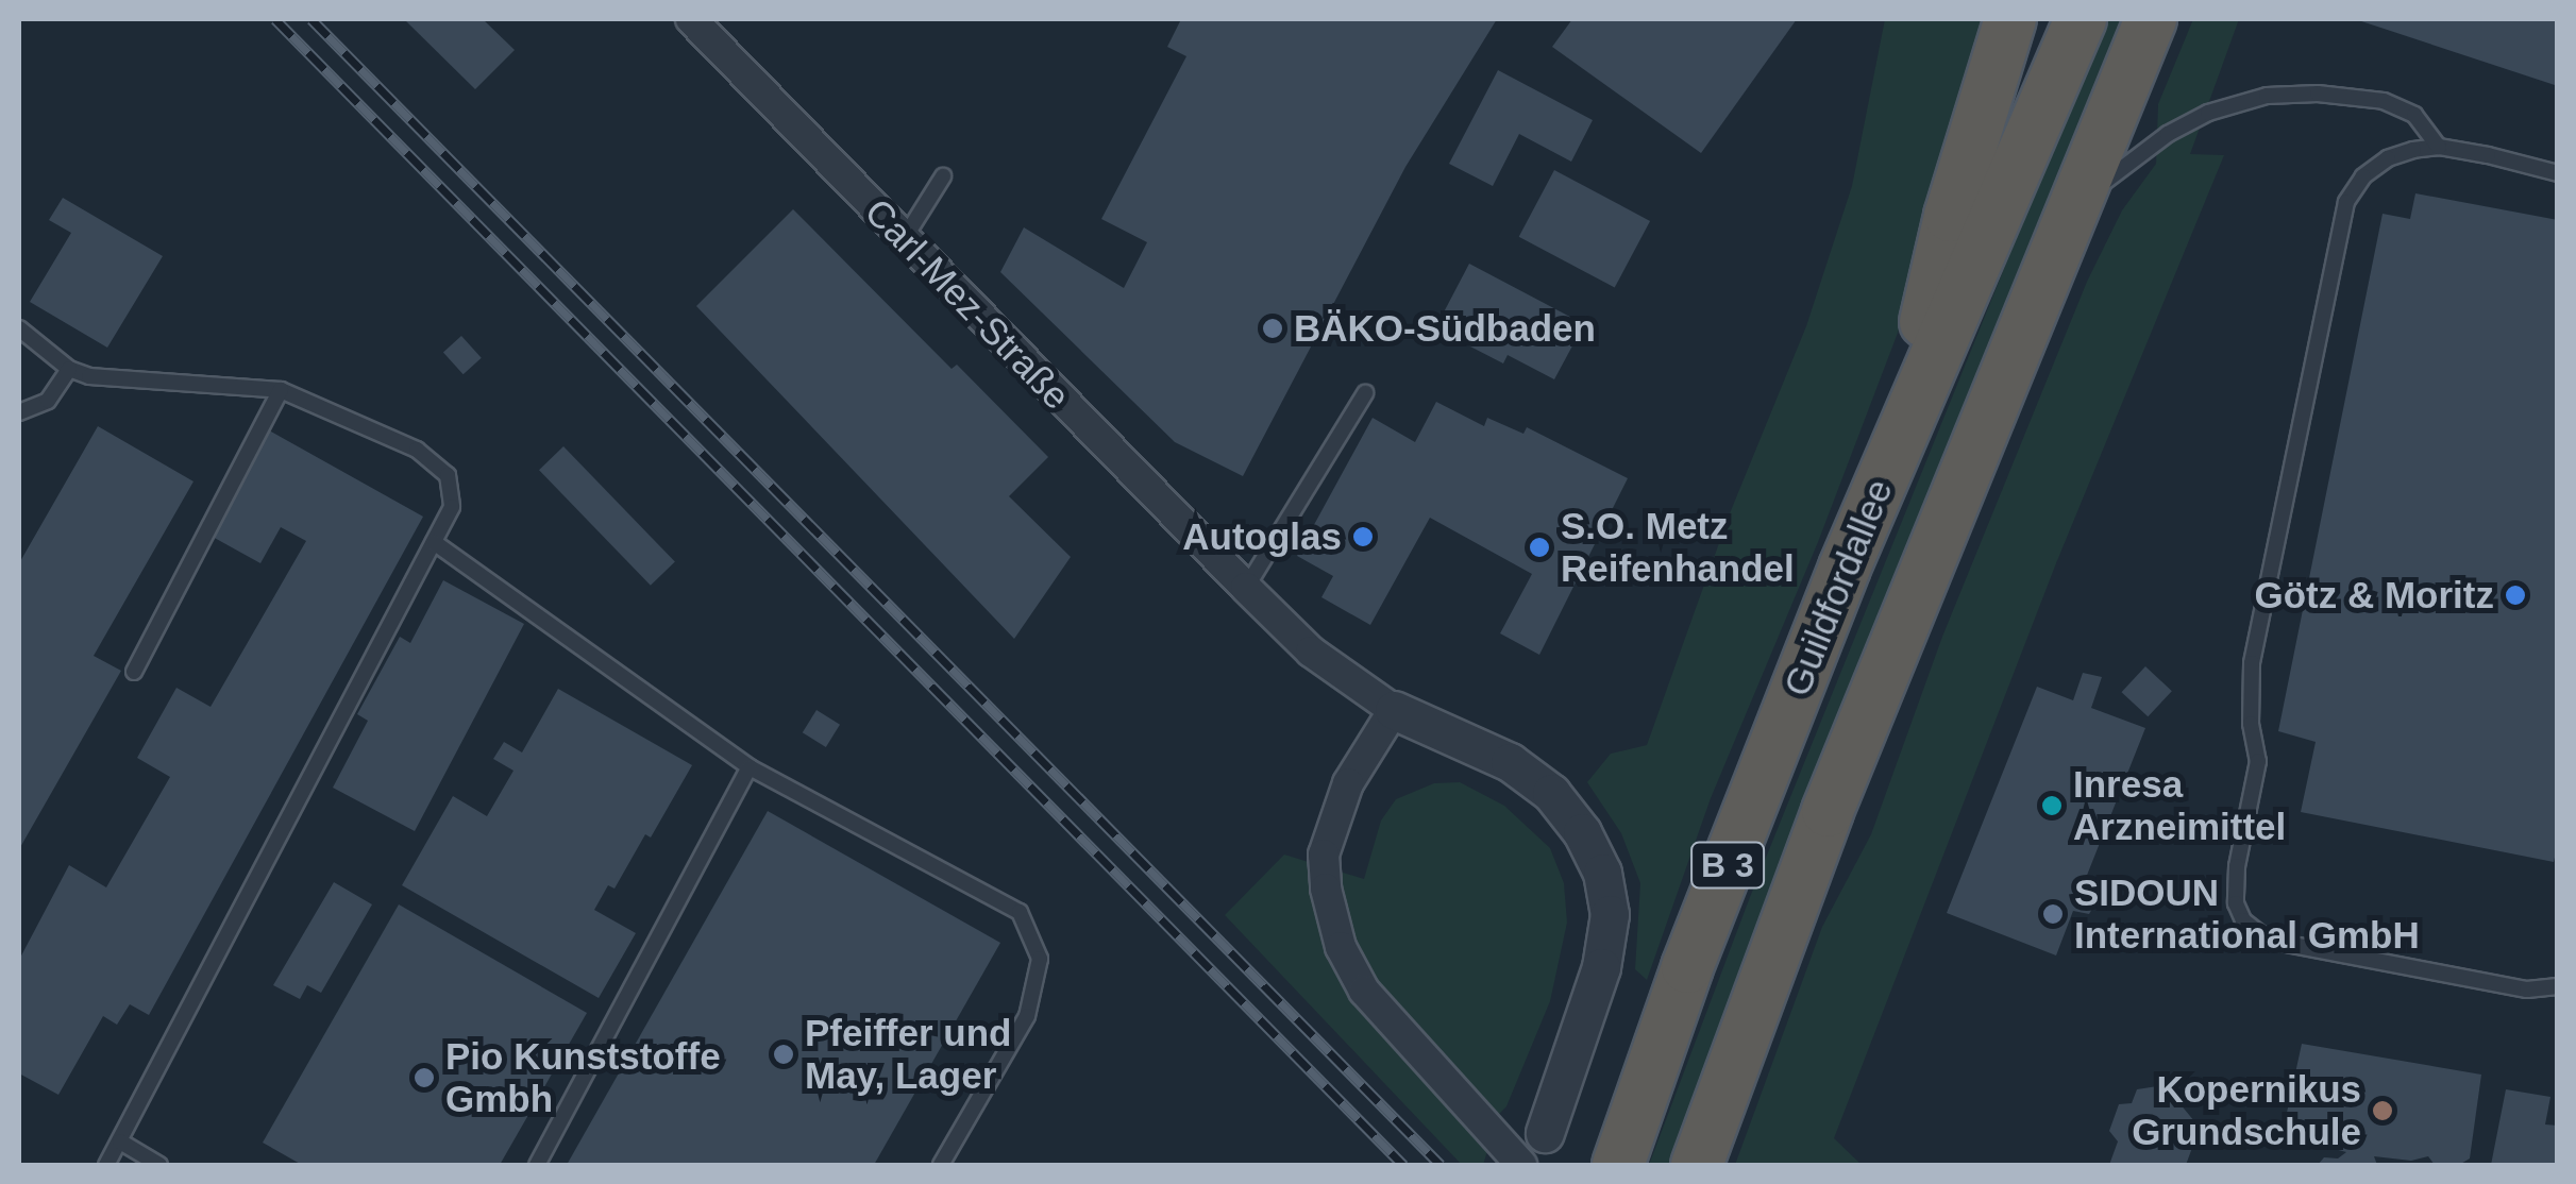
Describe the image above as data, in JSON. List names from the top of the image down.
{
  "streets": {
    "highway": ["Guildfordallee", "B 3"],
    "street": ["Carl-Mez-Straße"]
  },
  "places": [
    "BÄKO-Südbaden",
    "Autoglas",
    "S.O. Metz Reifenhandel",
    "Götz & Moritz",
    "Inresa Arzneimittel",
    "SIDOUN International GmbH",
    "Pfeiffer und May, Lager",
    "Pio Kunststoffe Gmbh",
    "Kopernikus Grundschule"
  ]
}
